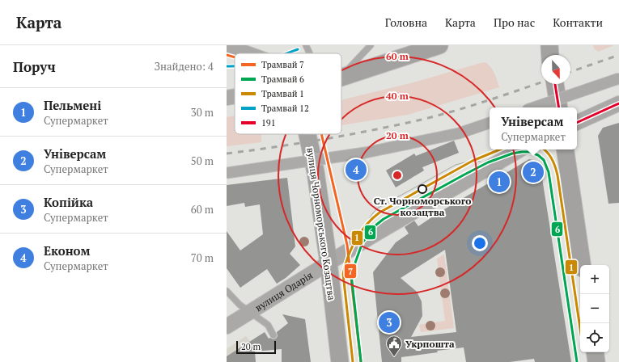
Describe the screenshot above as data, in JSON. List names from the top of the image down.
{
  "streets": {
    "main road": ["вулиця Чорноморського Козацтва"],
    "street": ["вулиця Одарія"]
  },
  "crossings": [
    ["вулиця Чорноморського Козацтва", "вулиця Одарія"]
  ],
  "places": {
    "other": ["Ст. Чорноморського козацтва"],
    "public building": ["Укрпошта"]
  },
  "lines": [
    "tram line 12",
    "tram line 7",
    "transit line 191",
    "tram line 1",
    "tram line 6"
  ],
  "legend": [
    "Трамвай 7",
    "Трамвай 6",
    "Трамвай 1",
    "Трамвай 12",
    "191"
  ],
  "scale_bar": "20 m",
  "north": "bottom",
  "page": {
    "header": "Карта",
    "nav": [
      "Головна",
      "Карта",
      "Про нас",
      "Контакти"
    ],
    "heading": ["Поруч", "Знайдено: 4"],
    "list": [
      {
        "mark": "1",
        "name": "Пельмені",
        "note": "Супермаркет",
        "value": "30 m"
      },
      {
        "mark": "2",
        "name": "Унiверсам",
        "note": "Супермаркет",
        "value": "50 m"
      },
      {
        "mark": "3",
        "name": "Копійка",
        "note": "Супермаркет",
        "value": "60 m"
      },
      {
        "mark": "4",
        "name": "Економ",
        "note": "Супермаркет",
        "value": "70 m"
      }
    ],
    "popup": ["Унiверсам", "Супермаркет"],
    "pins": [
      "4",
      "2",
      "1",
      "3"
    ],
    "map_buttons": ["+", "−"],
    "scale": "20 m"
  },
  "rings": ["60 m", "40 m", "20 m"]
}
